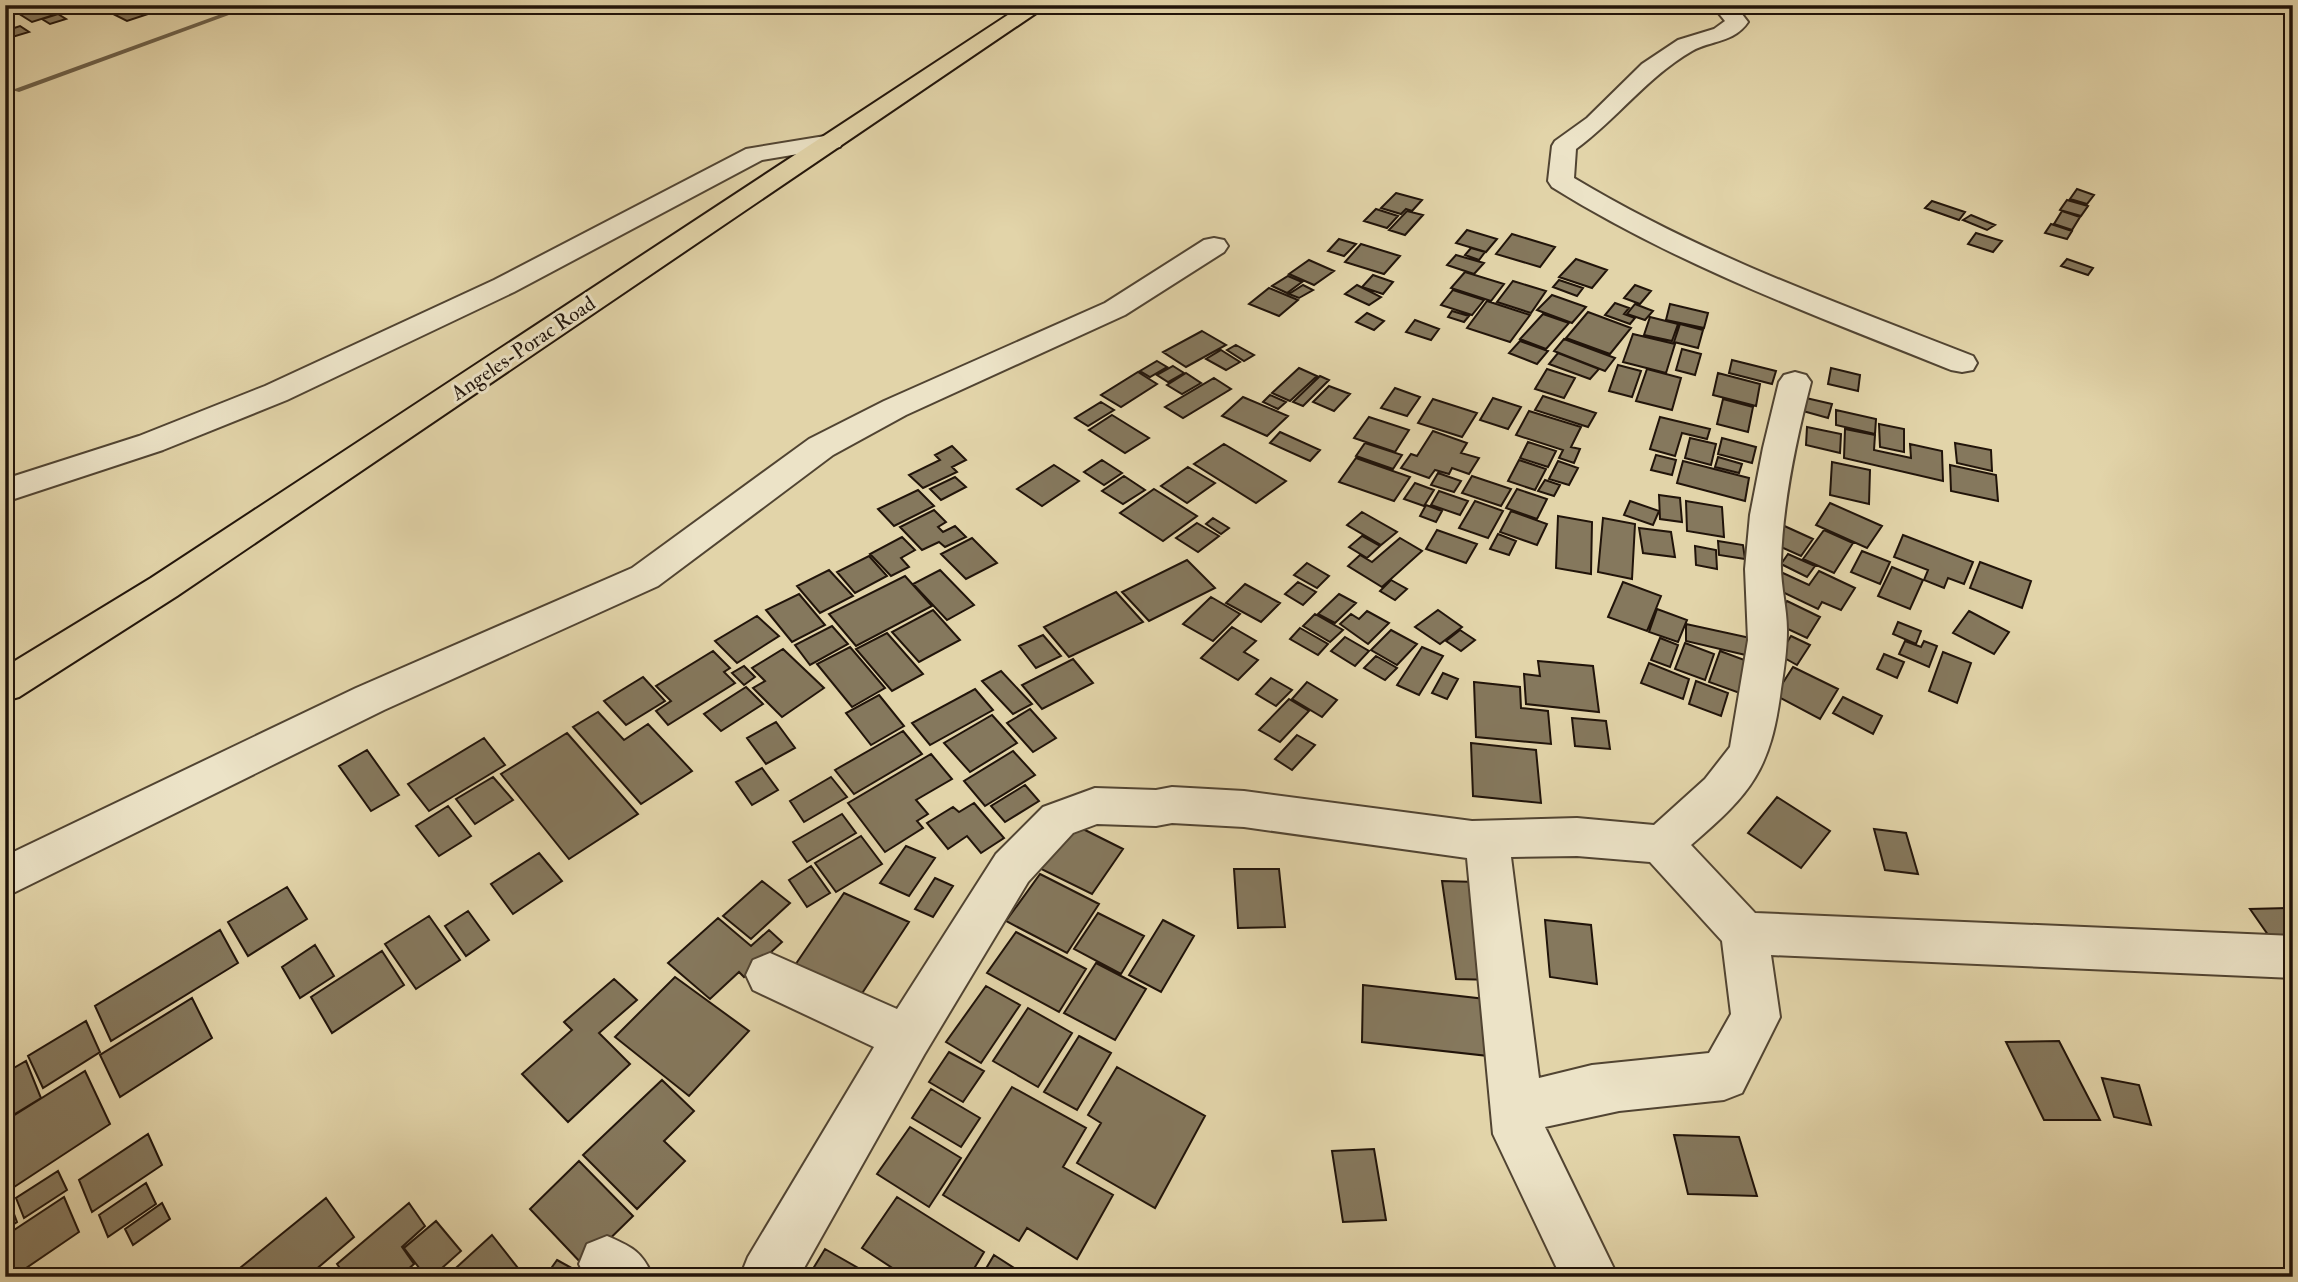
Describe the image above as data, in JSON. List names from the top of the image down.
{
  "streets": {
    "main road": ["Angeles-Porac Road"]
  }
}
